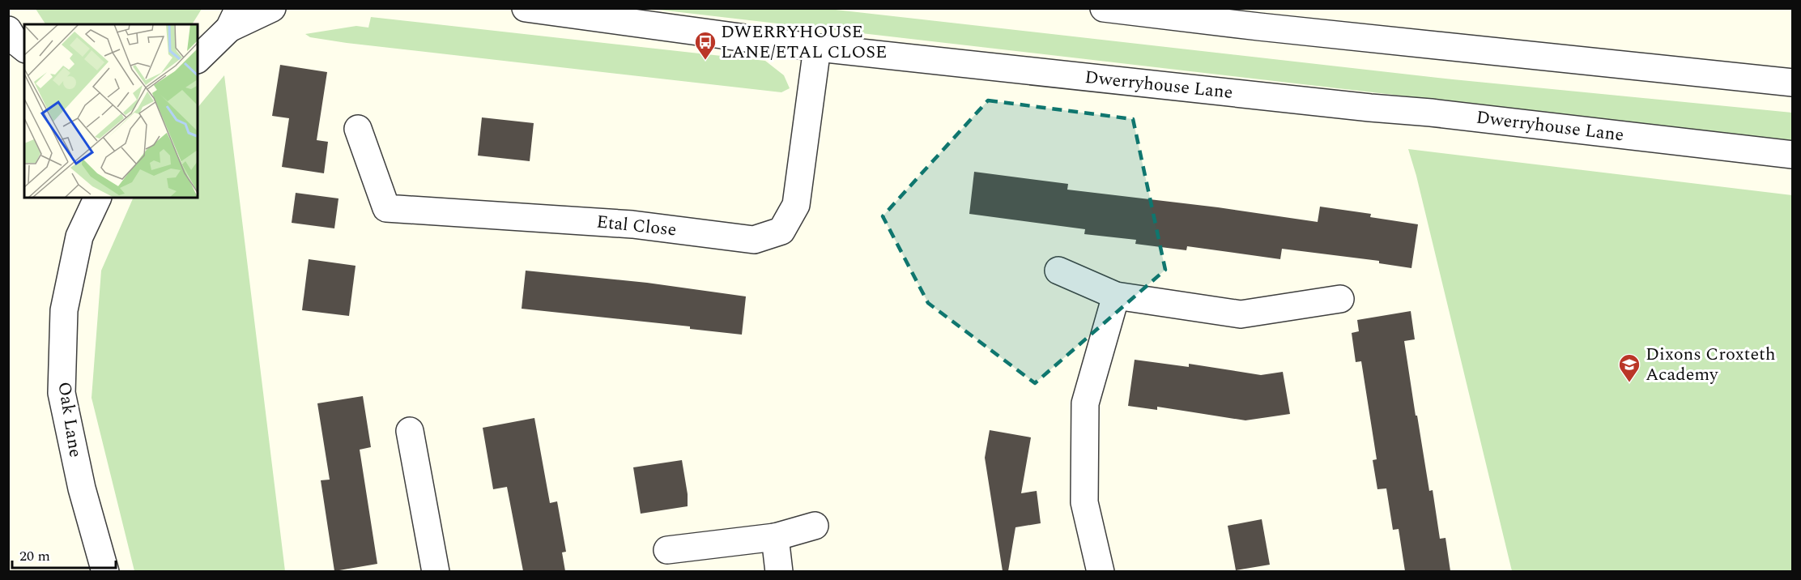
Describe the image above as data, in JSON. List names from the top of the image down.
{
  "streets": {
    "street": ["Dwerryhouse Lane", "Etal Close", "Oak Lane"]
  },
  "crossings": [
    ["Dwerryhouse Lane", "Etal Close"]
  ],
  "places": {
    "bus stop": ["DWERRYHOUSE LANE/ETAL CLOSE"],
    "school or university": ["Dixons Croxteth Academy"]
  },
  "scale_bar": "20 m"
}
